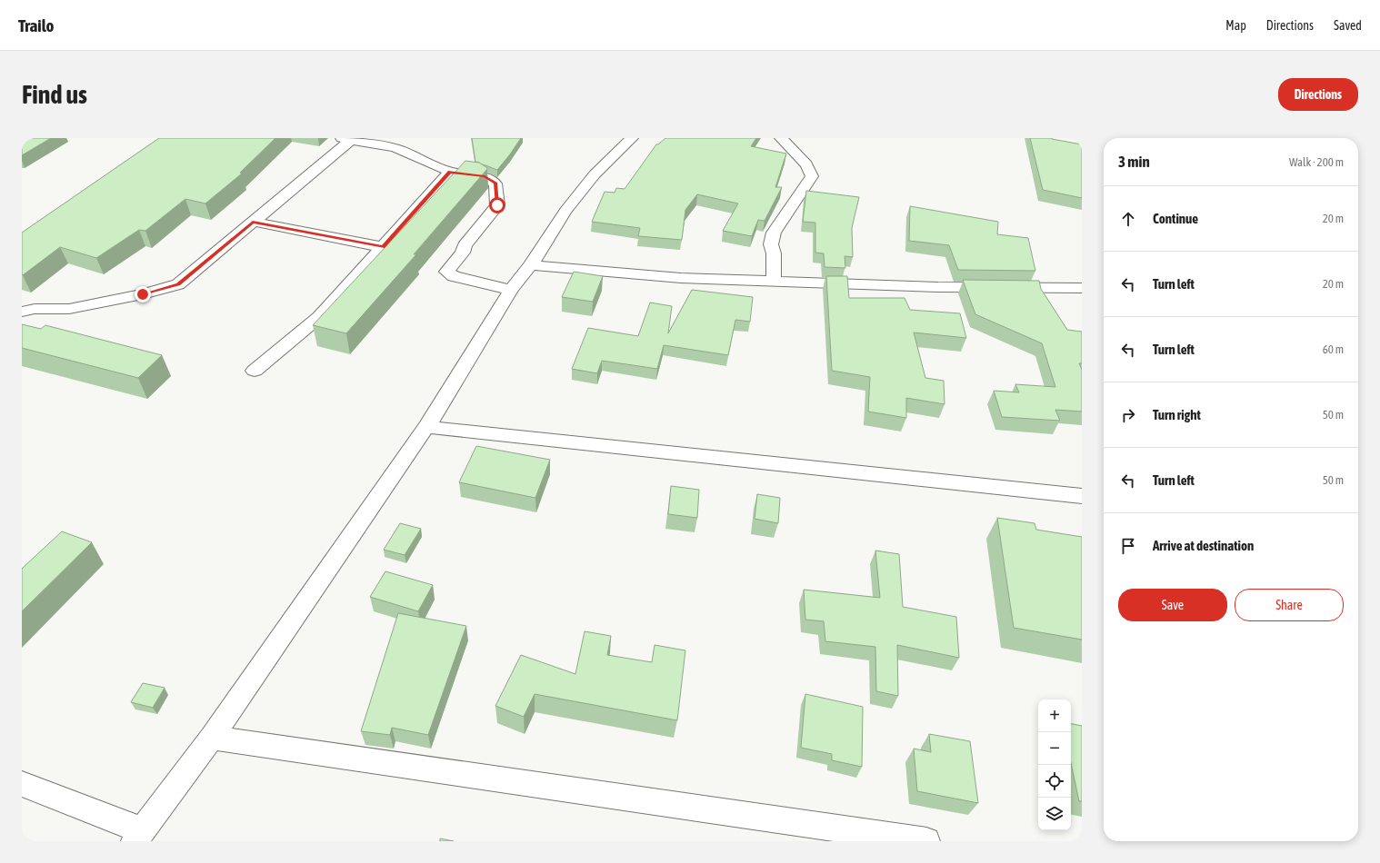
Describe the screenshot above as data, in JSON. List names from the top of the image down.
{
  "page": {
    "header": "Trailo",
    "nav": ["Map", "Directions", "Saved"],
    "buttons": [
      "Directions",
      ["Save", "Share"]
    ],
    "title": "Find us",
    "heading": ["3 min", "Walk · 200 m"],
    "list": [
      ["Continue", "20 m"],
      ["Turn left", "20 m"],
      ["Turn left", "60 m"],
      ["Turn right", "50 m"],
      ["Turn left", "50 m"],
      "Arrive at destination"
    ],
    "map_buttons": ["+", "−"]
  }
}
